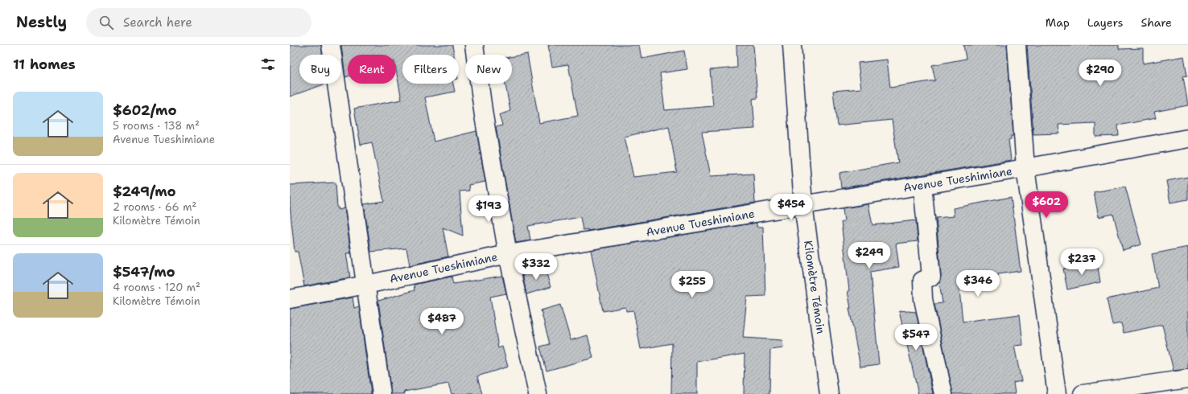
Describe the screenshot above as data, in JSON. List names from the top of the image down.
{
  "streets": {
    "street": ["Avenue Tueshimiane", "Kilomètre Témoin"]
  },
  "crossings": [
    ["Avenue Tueshimiane", "Kilomètre Témoin"]
  ],
  "page": {
    "header": "Nestly",
    "search": "Search here",
    "nav": ["Map", "Layers", "Share"],
    "heading": "11 homes",
    "chip": [
      "Buy",
      "Rent",
      "Filters",
      "New"
    ],
    "price": [
      "$290",
      "$602",
      "$454",
      "$193",
      "$249",
      "$237",
      "$332",
      "$346",
      "$255",
      "$487",
      "$547"
    ],
    "list": [
      {
        "name": "$602/mo",
        "note": "5 rooms · 138 m² · Avenue Tueshimiane"
      },
      {
        "name": "$249/mo",
        "note": "2 rooms · 66 m² · Kilomètre Témoin"
      },
      {
        "name": "$547/mo",
        "note": "4 rooms · 120 m² · Kilomètre Témoin"
      }
    ]
  }
}
